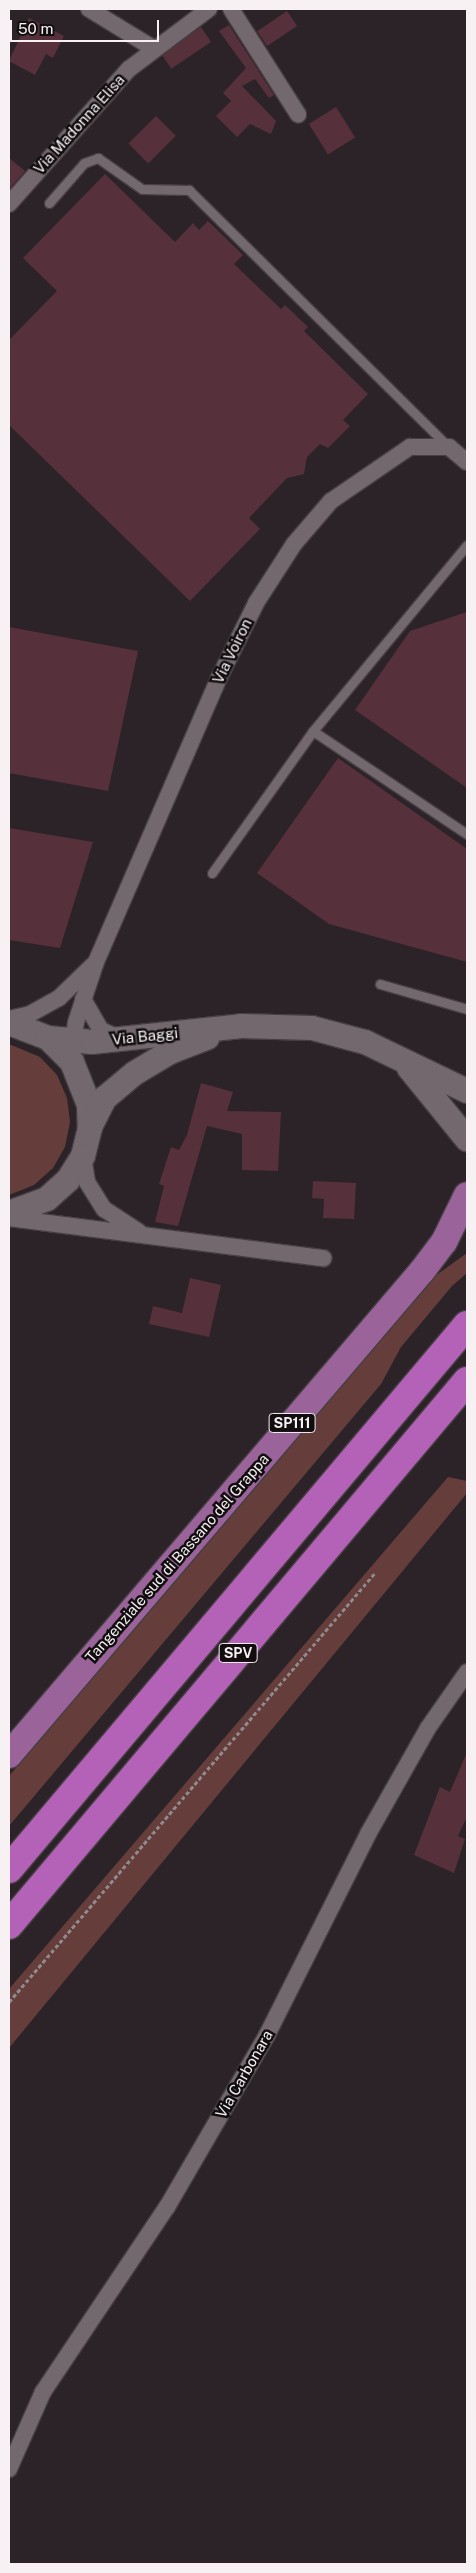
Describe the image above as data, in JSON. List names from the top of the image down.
{
  "streets": {
    "highway": ["SPV"],
    "main road": ["Via Baggi", "SP111", "Tangenziale sud di Bassano del Grappa"],
    "street": ["Via Madonna Elisa", "Via Voiron", "Via Carbonara"]
  },
  "crossings": [
    ["Via Voiron", "Via Baggi"]
  ],
  "scale_bar": "50 m"
}
